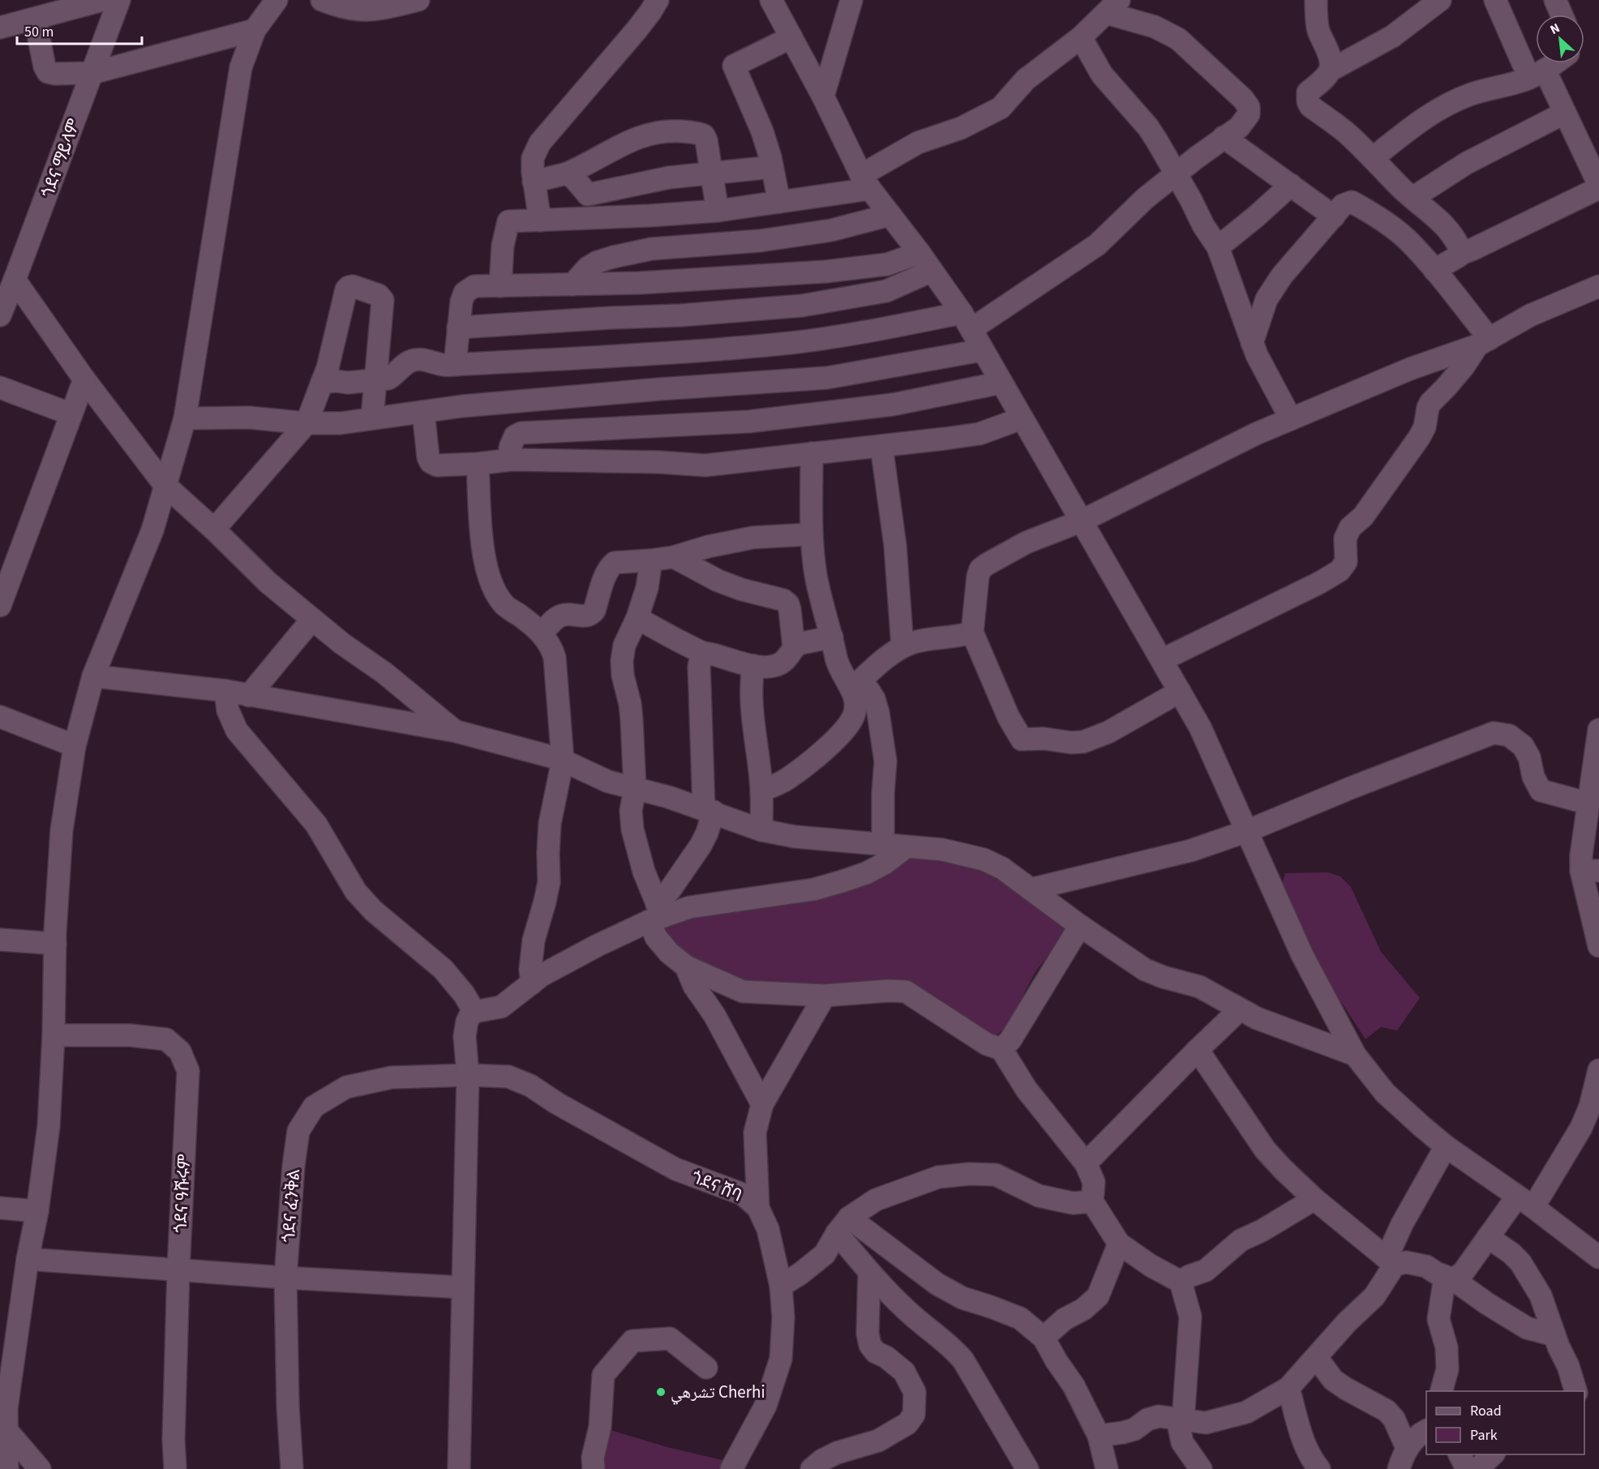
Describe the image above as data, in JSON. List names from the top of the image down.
{
  "streets": {
    "street": [
      "ጎደና ማይላም",
      "ጎደና ሸባ",
      "ጎደና ዓሹሩም",
      "ጎደና ፈንቅል"
    ]
  },
  "crossings": [
    ["ጎደና ሸባ", "ጎደና ፈንቅል"]
  ],
  "places": ["تشرهي Cherhi"],
  "legend": ["Road", "Park"],
  "scale_bar": "50 m",
  "north": "top left"
}
